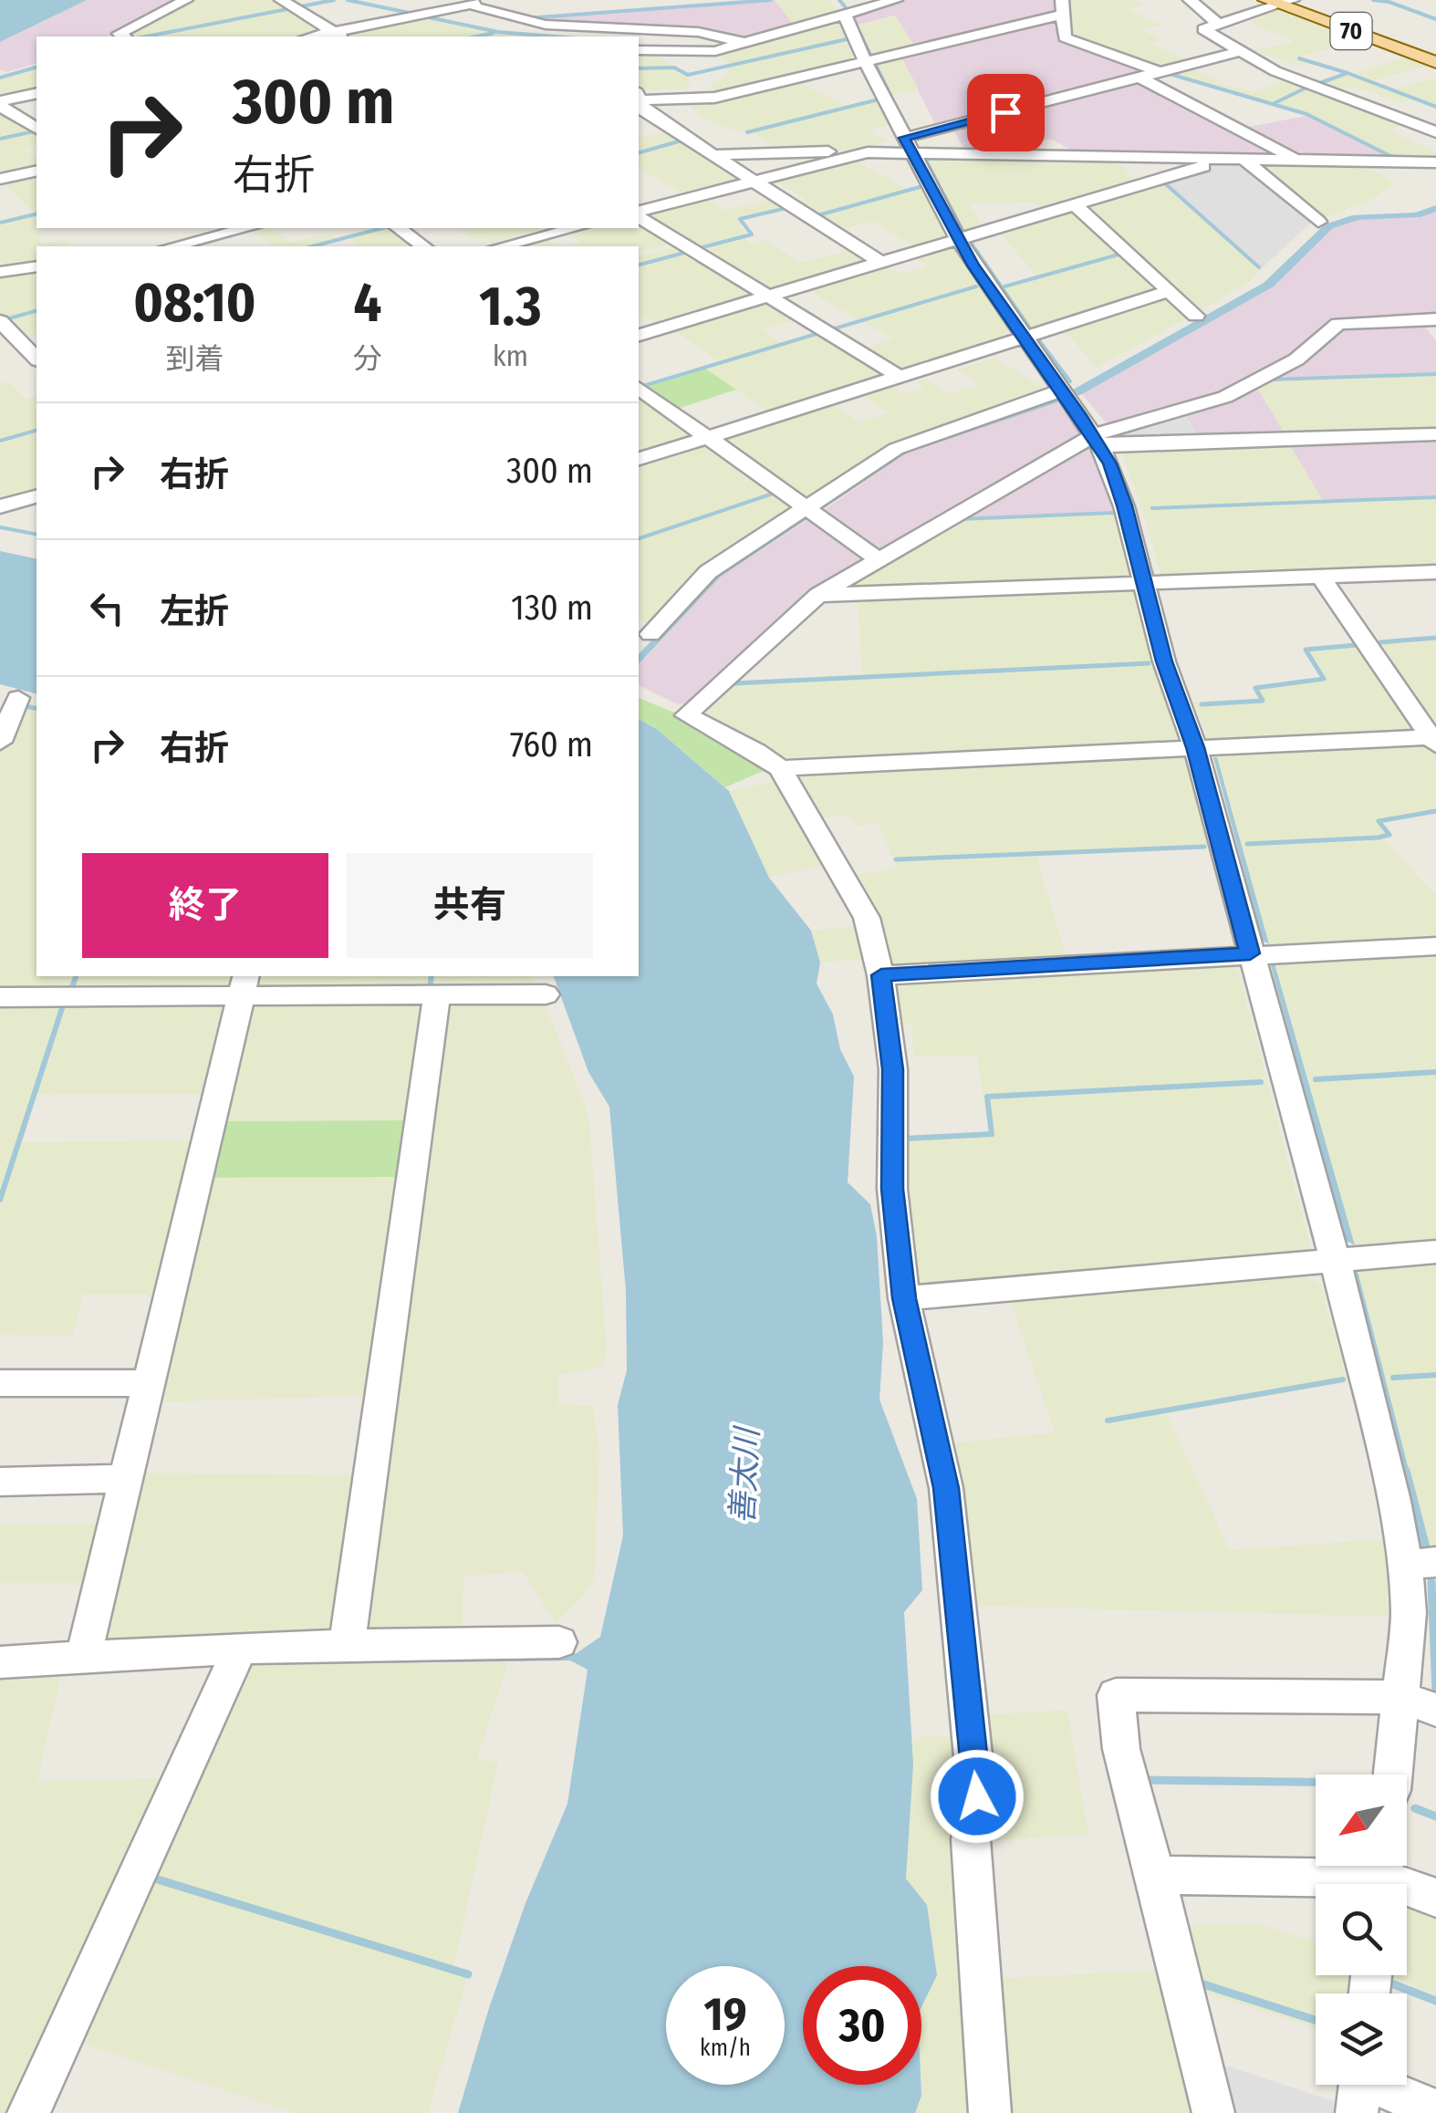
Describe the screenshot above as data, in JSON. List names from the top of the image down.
{
  "streets": {
    "main road": ["70"]
  },
  "water": ["善太川"],
  "north": "bottom left",
  "page": {
    "turn": ["300 m", "右折"],
    "eta": [
      "08:10",
      "到着",
      "4",
      "分",
      "1.3",
      "km"
    ],
    "list": [
      {
        "name": "右折",
        "value": "300 m"
      },
      {
        "name": "左折",
        "value": "130 m"
      },
      {
        "name": "右折",
        "value": "760 m"
      }
    ],
    "buttons": ["終了", "共有"],
    "speed": "19 km/h",
    "limit": "30"
  }
}
